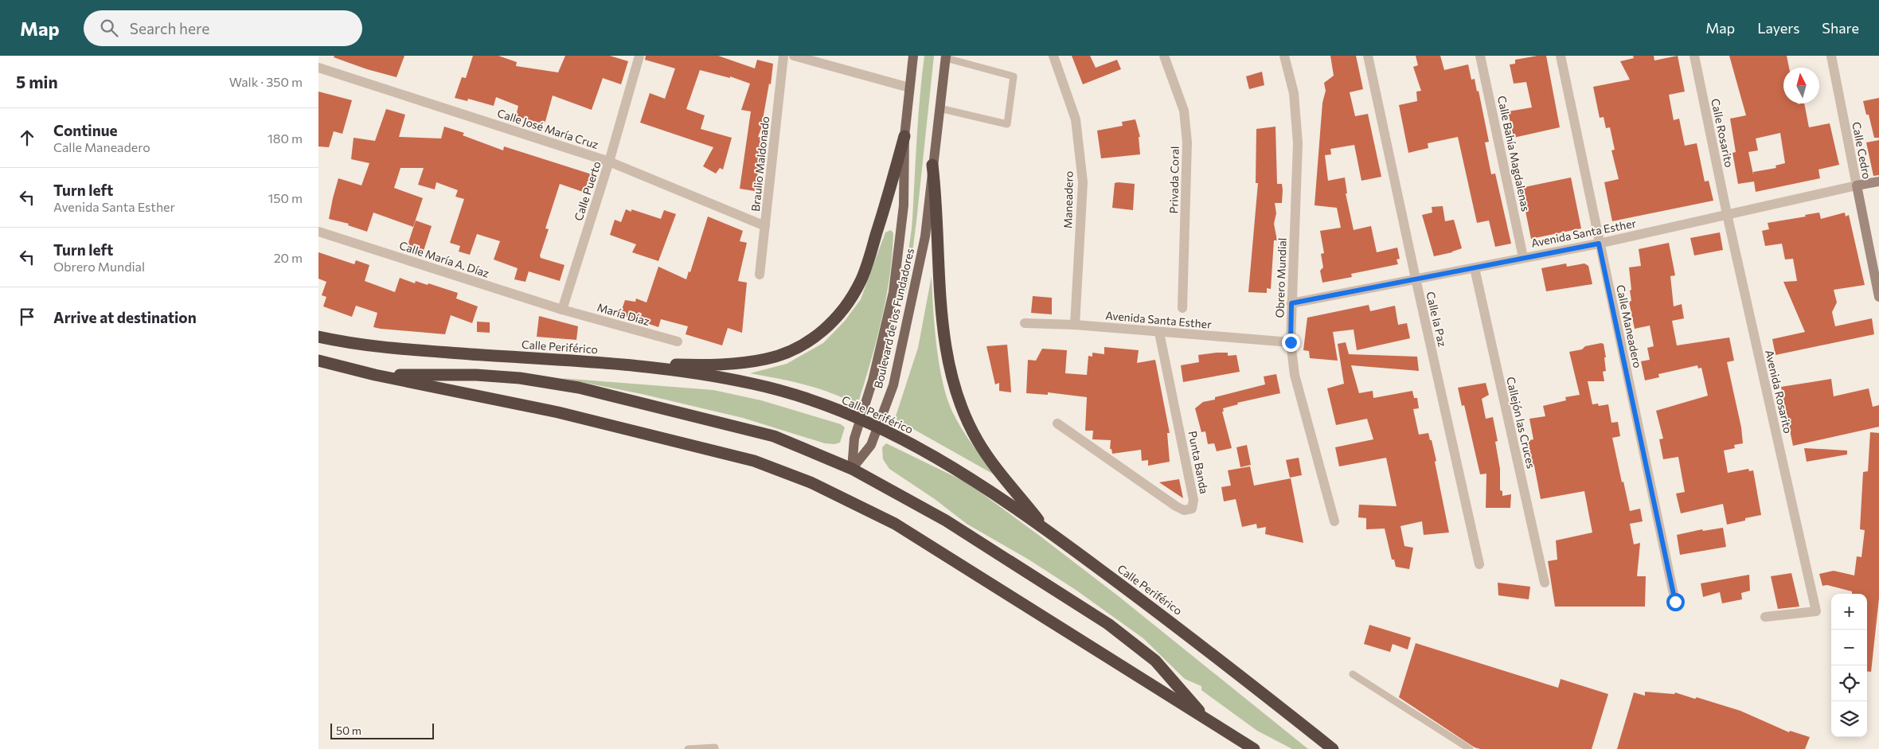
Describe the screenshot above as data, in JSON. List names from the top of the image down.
{
  "streets": {
    "highway": ["Calle Periférico"],
    "main road": ["Boulevard de los Fundadores"],
    "street": [
      "Calle José María Cruz",
      "Calle Rosarito",
      "Calle Cedro",
      "Calle Bahía Magdalenas",
      "Braulio Maldonado",
      "Privada Coral",
      "Calle Puerto",
      "Maneadero",
      "Avenida Santa Esther",
      "Calle María A. Díaz",
      "Obrero Mundial",
      "María Díaz",
      "Calle la Paz",
      "Calle Maneadero",
      "Avenida Rosarito",
      "Callejón las Cruces",
      "Punta Banda"
    ]
  },
  "crossings": [
    ["Calle José María Cruz", "Braulio Maldonado"],
    ["Calle José María Cruz", "Calle Puerto"],
    ["Calle Rosarito", "Avenida Santa Esther"],
    ["Calle Rosarito", "Avenida Rosarito"],
    ["Calle Cedro", "Avenida Santa Esther"],
    ["Calle Bahía Magdalenas", "Avenida Santa Esther"],
    ["Calle Puerto", "Calle María A. Díaz"],
    ["Calle Puerto", "María Díaz"],
    ["Maneadero", "Avenida Santa Esther"],
    ["Avenida Santa Esther", "Obrero Mundial"],
    ["Avenida Santa Esther", "Calle la Paz"],
    ["Avenida Santa Esther", "Calle Maneadero"],
    ["Avenida Santa Esther", "Avenida Rosarito"],
    ["Avenida Santa Esther", "Callejón las Cruces"],
    ["Avenida Santa Esther", "Punta Banda"],
    ["Calle María A. Díaz", "María Díaz"]
  ],
  "scale_bar": "50 m",
  "north": "top",
  "page": {
    "header": "Map",
    "search": "Search here",
    "nav": ["Map", "Layers", "Share"],
    "heading": ["5 min", "Walk · 350 m"],
    "list": [
      ["Continue", "Calle Maneadero", "180 m"],
      ["Turn left", "Avenida Santa Esther", "150 m"],
      ["Turn left", "Obrero Mundial", "20 m"],
      "Arrive at destination"
    ],
    "map_buttons": ["+", "−"],
    "scale": "50 m"
  }
}
